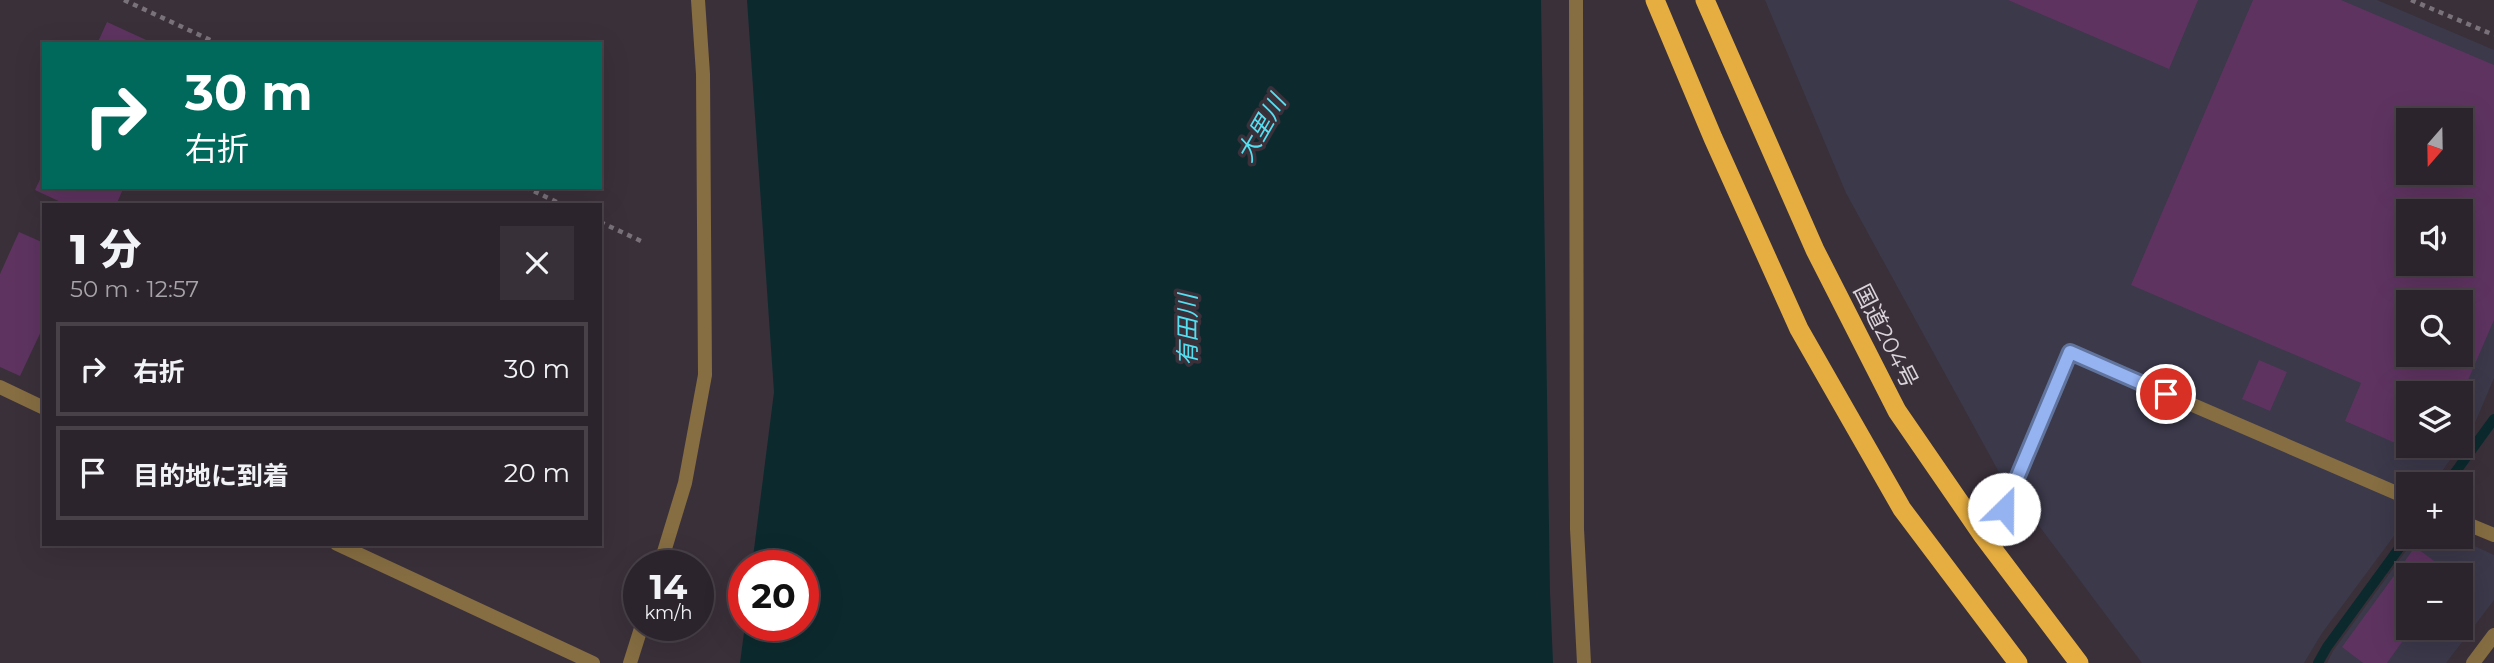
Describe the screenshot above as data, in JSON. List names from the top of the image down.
{
  "streets": {
    "highway": ["国道204号"]
  },
  "water": ["大里川", "有田川"],
  "north": "bottom",
  "page": {
    "turn": ["30 m", "右折"],
    "map_buttons": ["+", "−"],
    "heading": ["1 分", "50 m · 12:57"],
    "list": [
      {
        "name": "右折",
        "value": "30 m"
      },
      {
        "name": "目的地に到着",
        "value": "20 m"
      }
    ],
    "speed": "14 km/h",
    "limit": "20"
  }
}
